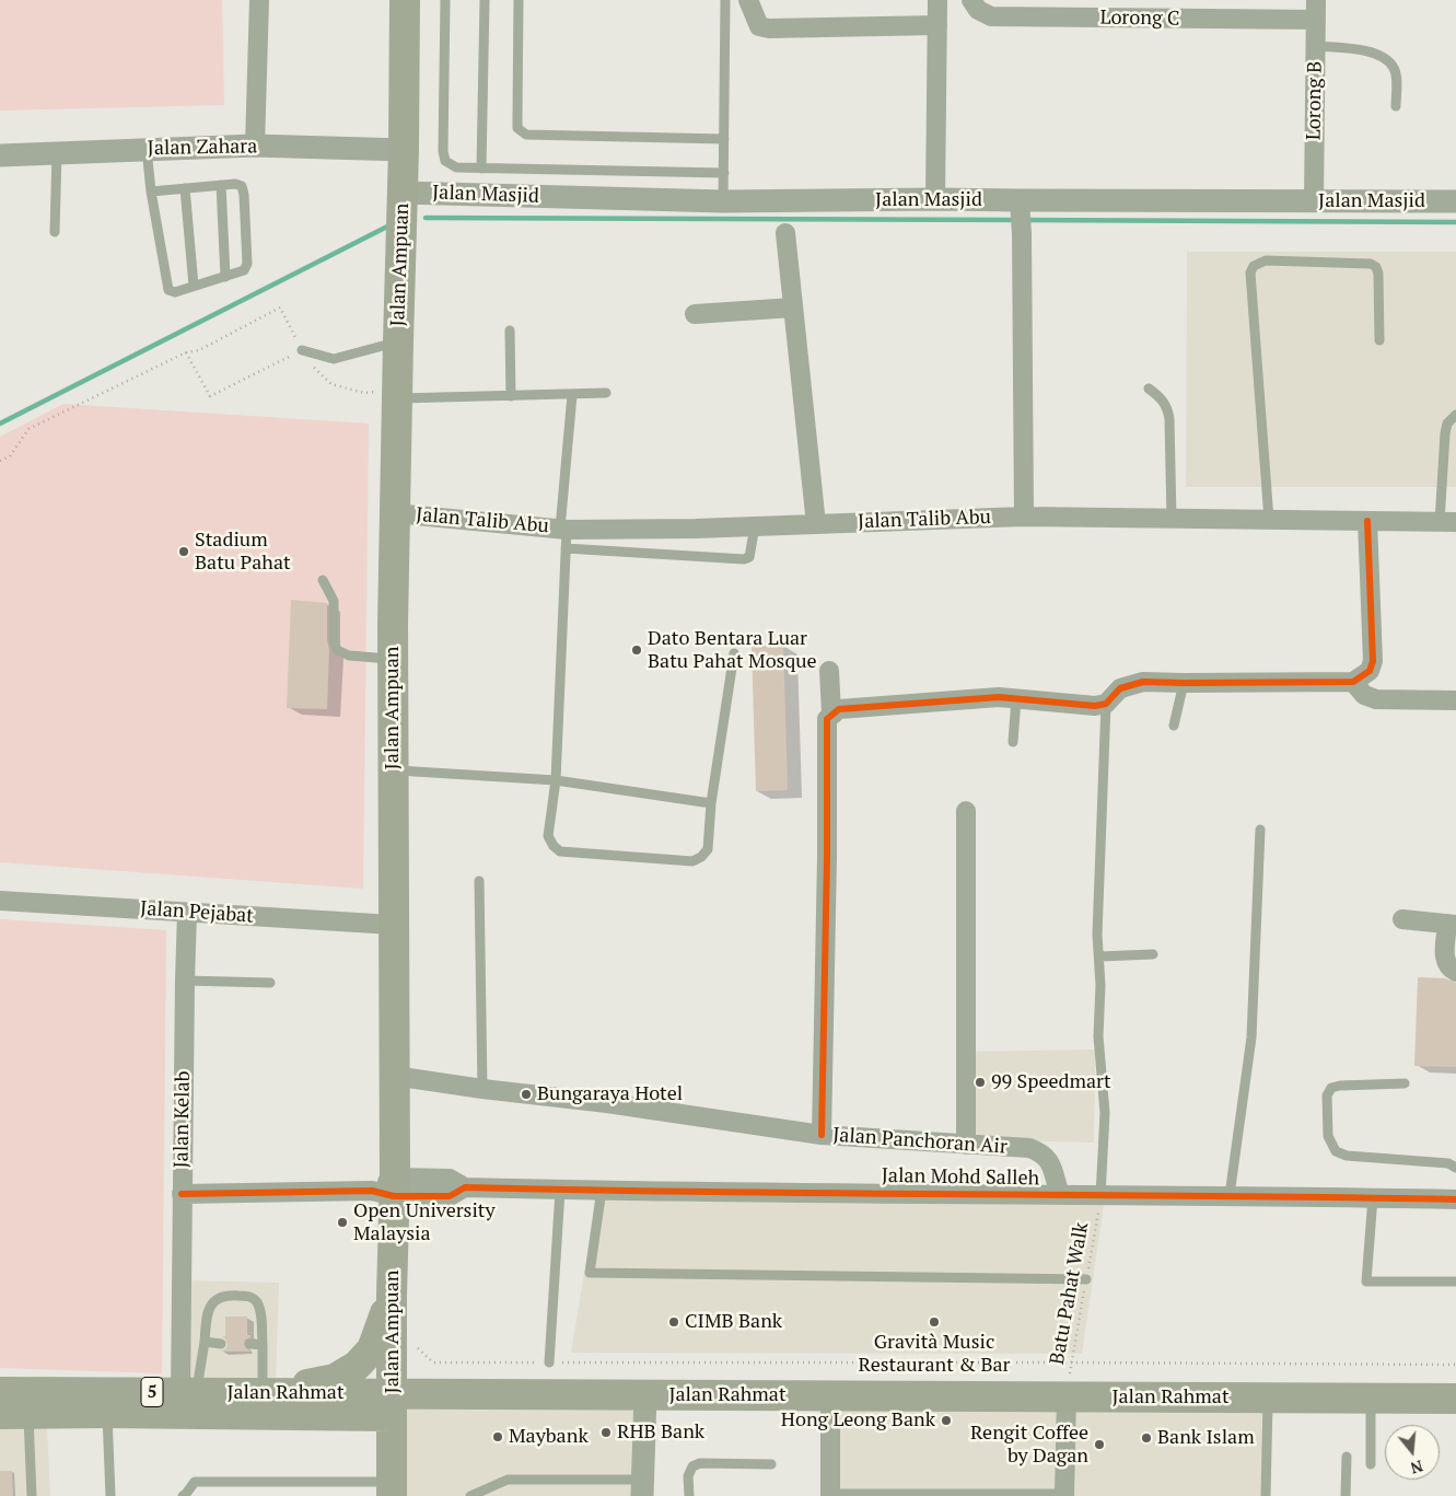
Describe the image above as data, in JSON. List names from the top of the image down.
{
  "streets": {
    "main road": ["Jalan Ampuan", "5", "Jalan Rahmat"],
    "street": [
      "Lorong C",
      "Lorong B",
      "Jalan Zahara",
      "Jalan Masjid",
      "Jalan Talib Abu",
      "Jalan Pejabat",
      "Jalan Kelab",
      "Jalan Panchoran Air",
      "Jalan Mohd Salleh"
    ],
    "path": ["Batu Pahat Walk"]
  },
  "crossings": [
    ["Lorong C", "Lorong B"],
    ["Lorong B", "Jalan Masjid"],
    ["Jalan Zahara", "Jalan Ampuan"],
    ["Jalan Masjid", "Jalan Ampuan"],
    ["Jalan Ampuan", "Jalan Talib Abu"],
    ["Jalan Ampuan", "Jalan Pejabat"],
    ["Jalan Ampuan", "Jalan Panchoran Air"],
    ["Jalan Ampuan", "Jalan Mohd Salleh"],
    ["Jalan Ampuan", "Jalan Rahmat"],
    ["Jalan Pejabat", "Jalan Kelab"],
    ["Jalan Kelab", "Jalan Mohd Salleh"],
    ["Jalan Kelab", "Jalan Rahmat"],
    ["Jalan Panchoran Air", "Jalan Mohd Salleh"],
    ["Jalan Mohd Salleh", "Batu Pahat Walk"],
    ["Batu Pahat Walk", "Jalan Rahmat"]
  ],
  "places": [
    "Stadium Batu Pahat",
    "Dato Bentara Luar Batu Pahat Mosque",
    "99 Speedmart",
    "Bungaraya Hotel",
    "Open University Malaysia",
    "CIMB Bank",
    "Gravità Music Restaurant & Bar",
    "Hong Leong Bank",
    "RHB Bank",
    "Maybank",
    "Bank Islam",
    "Rengit Coffee by Dagan"
  ],
  "north": "bottom"
}
